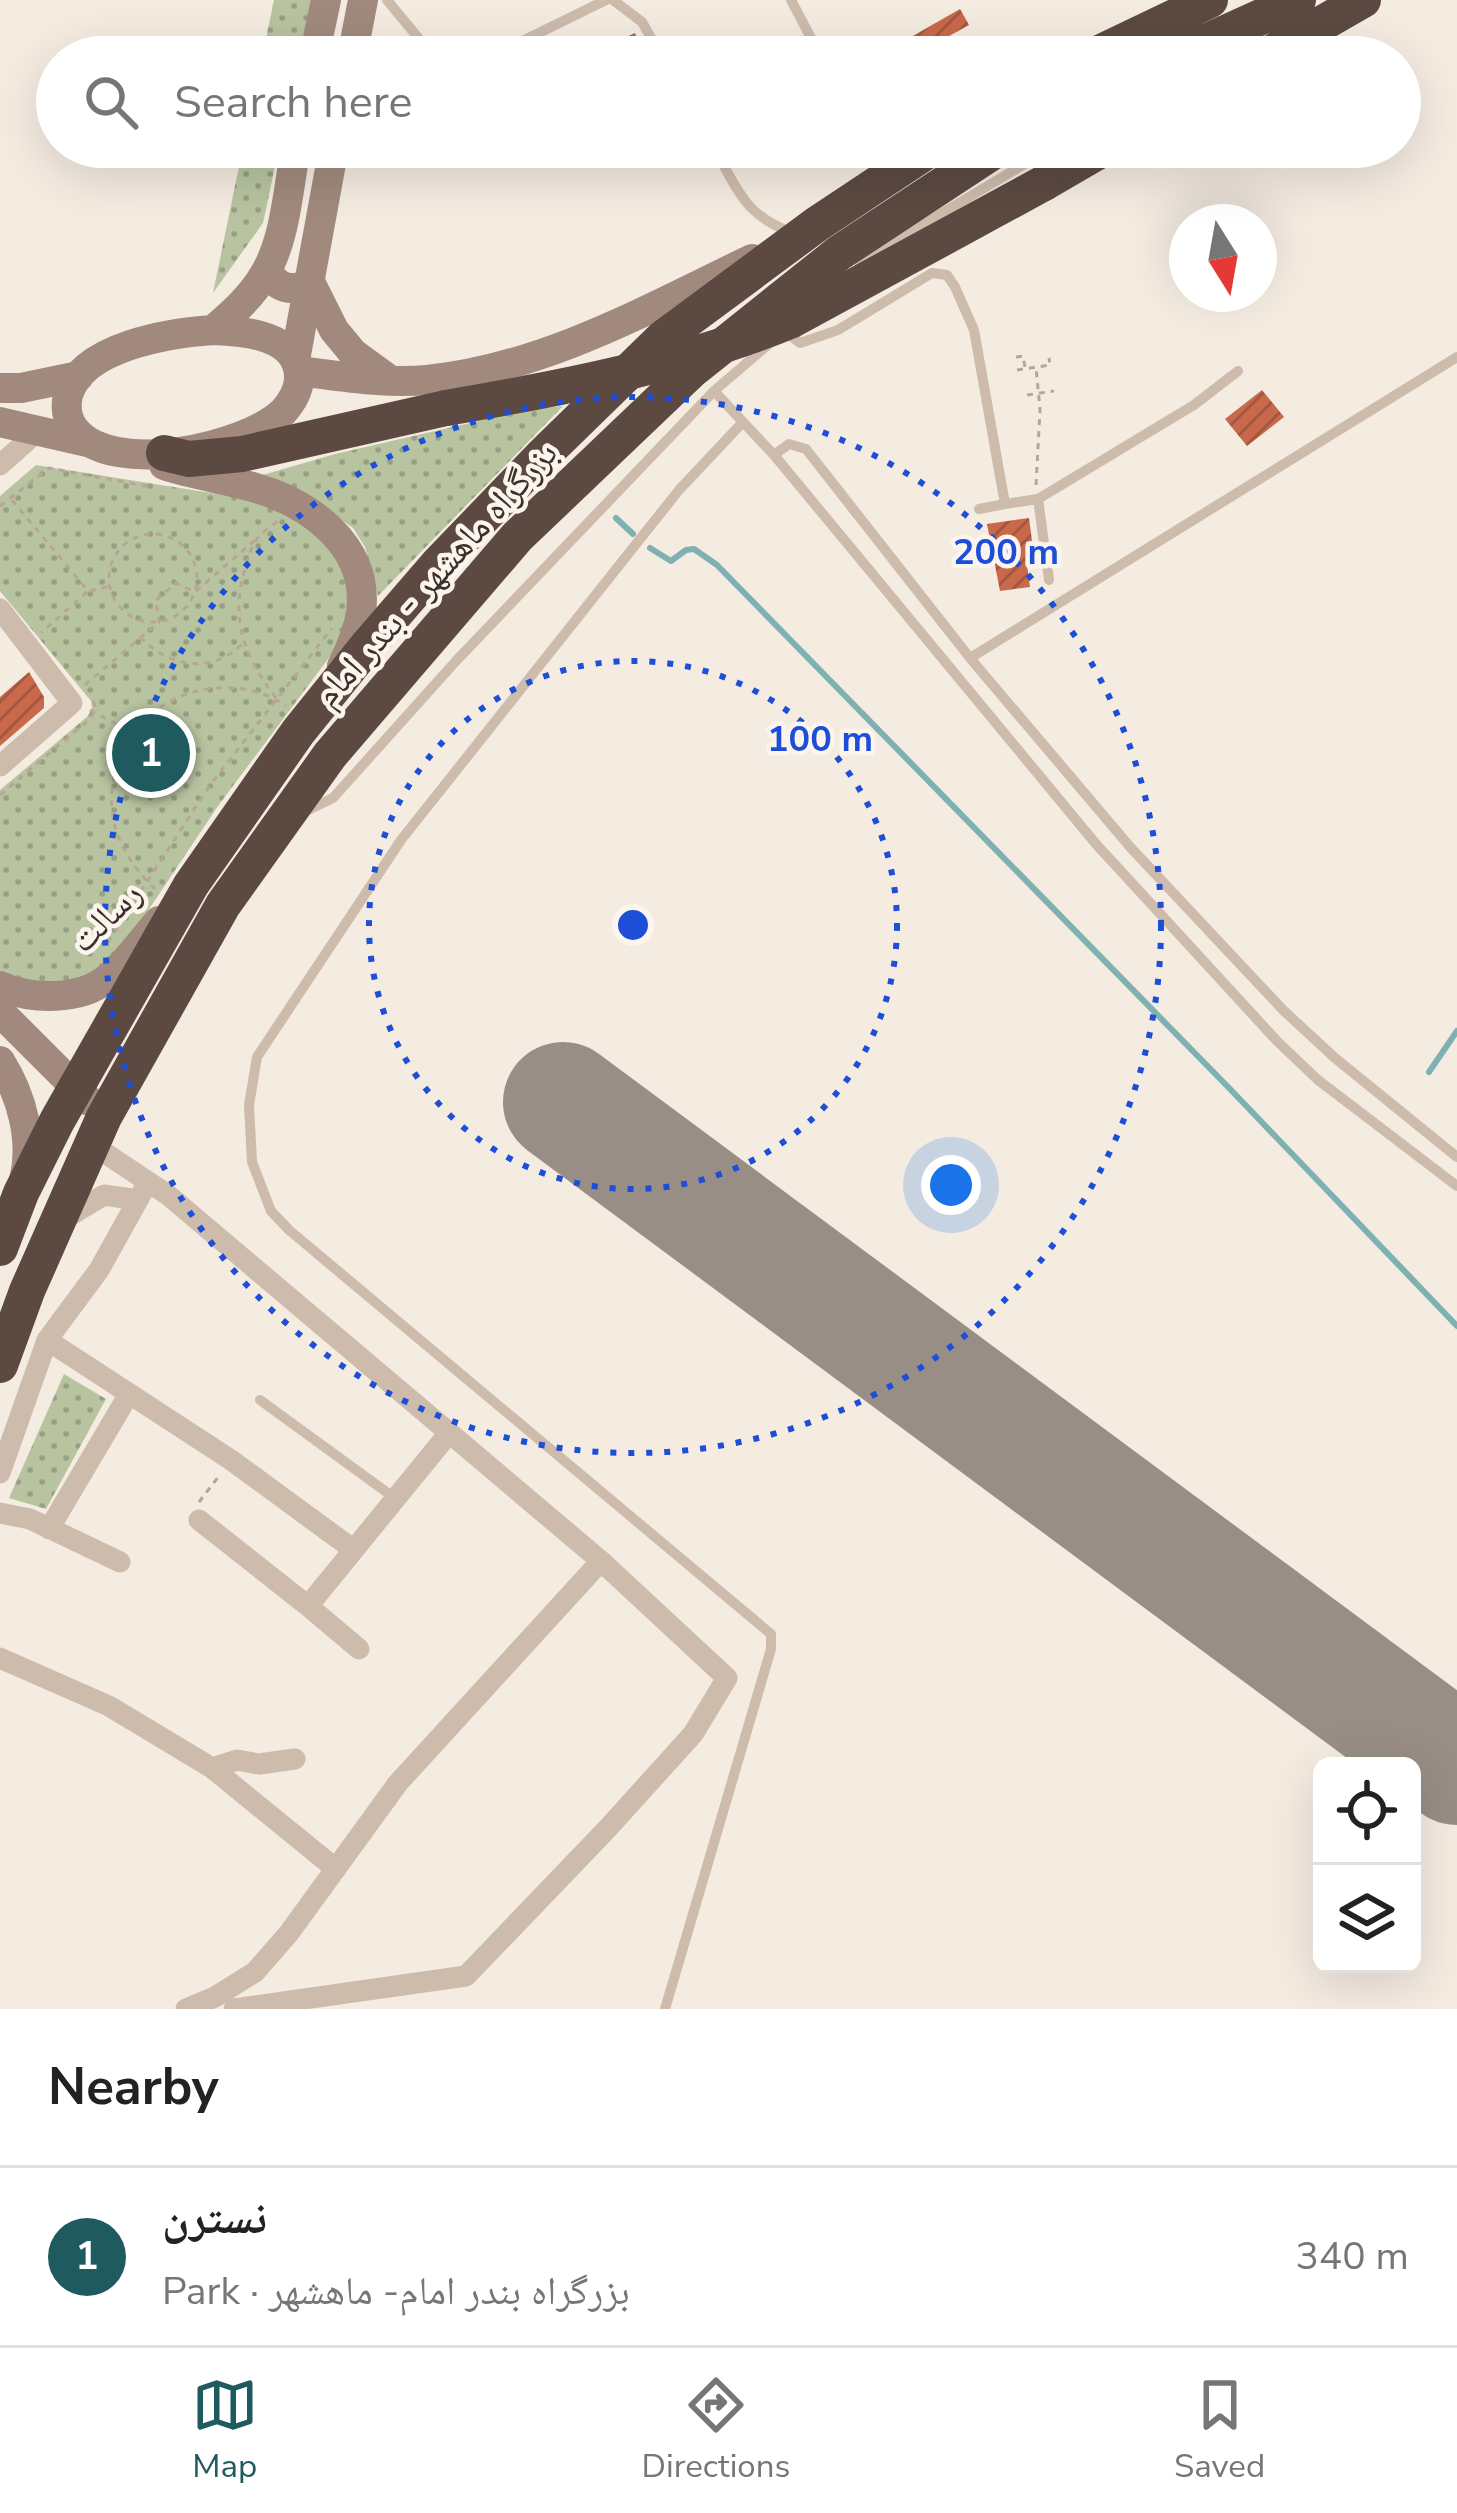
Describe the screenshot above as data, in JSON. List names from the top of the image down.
{
  "streets": {
    "highway": ["بزرگراه ماهشهر - بندر امام"],
    "main road": ["رسالت"]
  },
  "north": "bottom",
  "page": {
    "search": "Search here",
    "pins": "1",
    "heading": "Nearby",
    "list": [
      {
        "mark": "1",
        "name": "نسترن",
        "note": "Park · بزرگراه بندر امام- ماهشهر",
        "value": "340 m"
      }
    ],
    "nav": ["Map", "Directions", "Saved"]
  },
  "rings": ["200 m", "100 m"]
}
